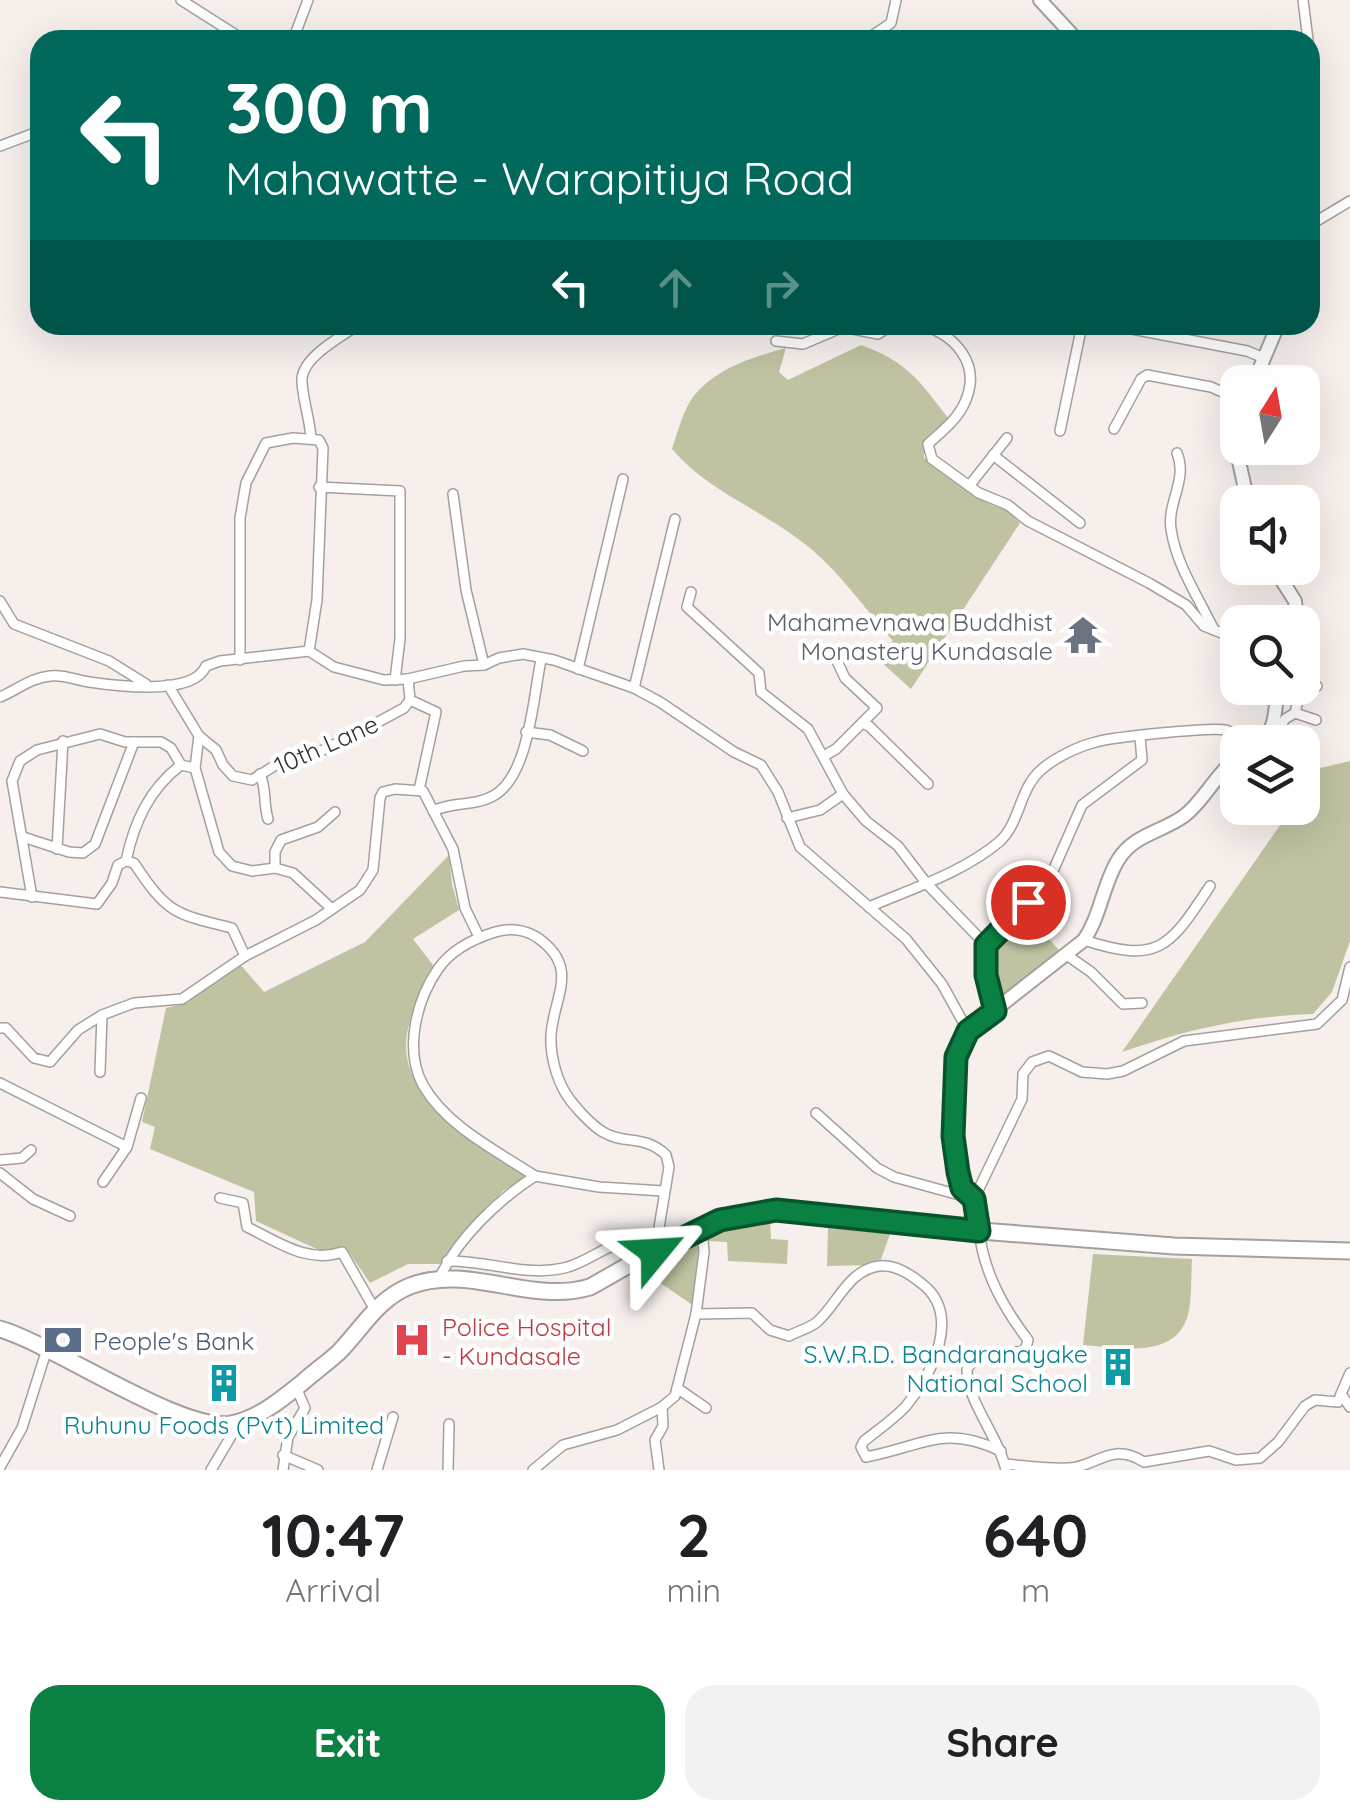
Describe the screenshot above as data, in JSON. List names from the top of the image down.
{
  "streets": {
    "street": ["10th Lane"]
  },
  "places": {
    "temple": ["Mahamevnawa Buddhist Monastery Kundasale"],
    "bank": ["People's Bank"],
    "hospital": ["Police Hospital - Kundasale"],
    "building": ["S.W.R.D. Bandaranayake National School", "Ruhunu Foods (Pvt) Limited"]
  },
  "north": "top",
  "page": {
    "turn": ["300 m", "Mahawatte - Warapitiya Road"],
    "eta": [
      "10:47",
      "Arrival",
      "2",
      "min",
      "640",
      "m"
    ],
    "buttons": ["Exit", "Share"]
  }
}
